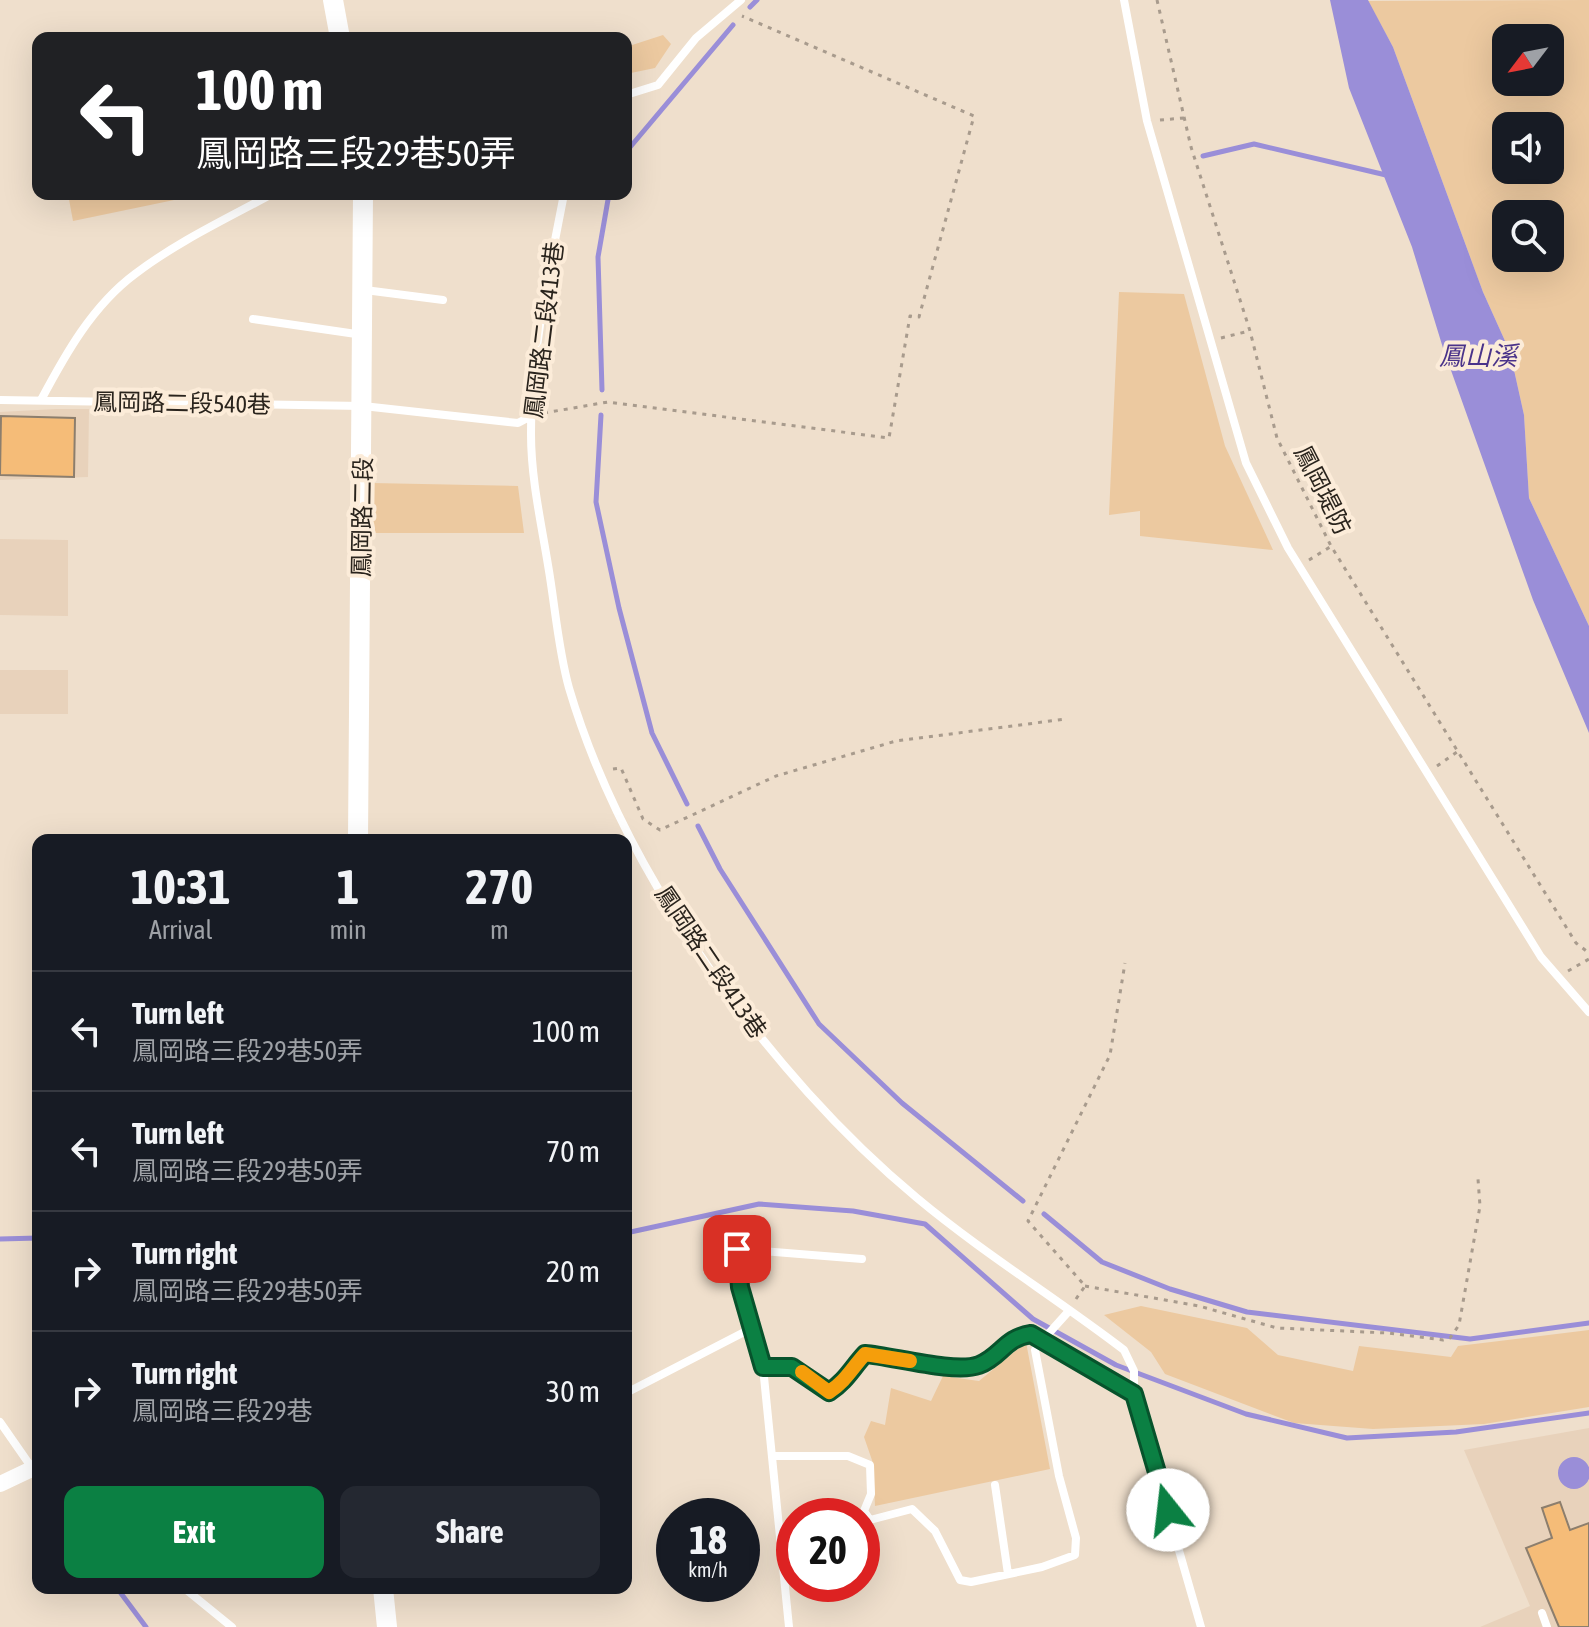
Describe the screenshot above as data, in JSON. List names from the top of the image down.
{
  "streets": {
    "street": ["鳳岡路二段"],
    "lane": ["鳳岡路二段413巷", "鳳岡路二段540巷"],
    "path": ["鳳岡堤防"]
  },
  "crossings": [
    ["鳳岡路二段413巷", "鳳岡路二段540巷"],
    ["鳳岡路二段540巷", "鳳岡路二段"]
  ],
  "water": ["鳳山溪"],
  "north": "bottom left",
  "page": {
    "turn": ["100 m", "鳳岡路三段29巷50弄"],
    "eta": [
      "10:31",
      "Arrival",
      "1",
      "min",
      "270",
      "m"
    ],
    "list": [
      {
        "name": "Turn left",
        "note": "鳳岡路三段29巷50弄",
        "value": "100 m"
      },
      {
        "name": "Turn left",
        "note": "鳳岡路三段29巷50弄",
        "value": "70 m"
      },
      {
        "name": "Turn right",
        "note": "鳳岡路三段29巷50弄",
        "value": "20 m"
      },
      {
        "name": "Turn right",
        "note": "鳳岡路三段29巷",
        "value": "30 m"
      }
    ],
    "buttons": ["Exit", "Share"],
    "speed": "18 km/h",
    "limit": "20"
  }
}
